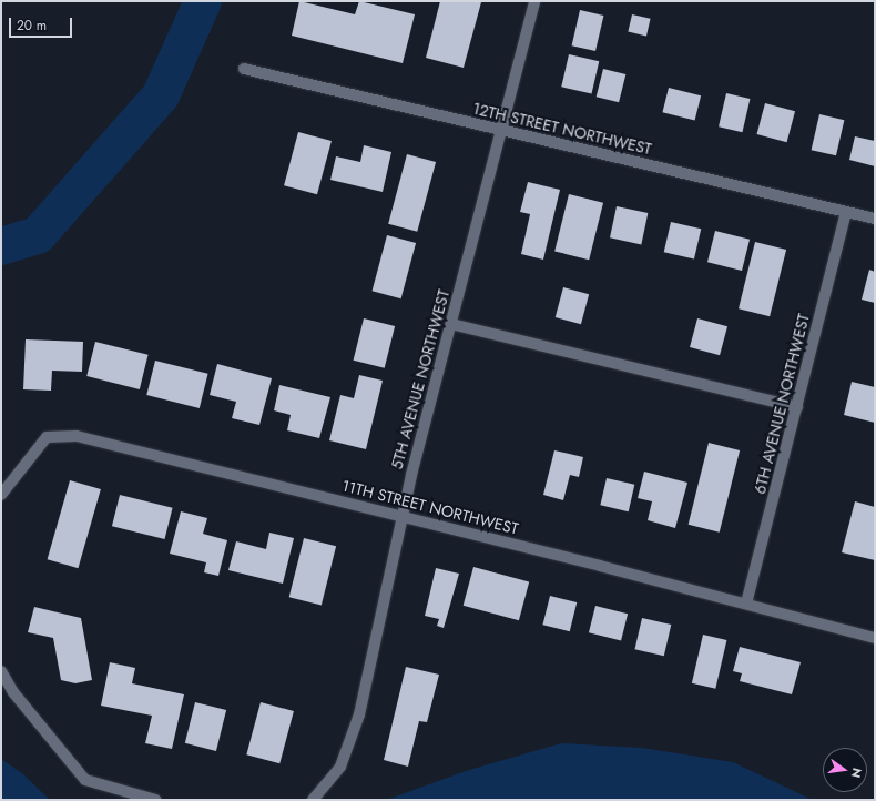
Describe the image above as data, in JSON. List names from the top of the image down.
{
  "streets": {
    "street": [
      "12TH STREET NORTHWEST",
      "5TH AVENUE NORTHWEST",
      "6TH AVENUE NORTHWEST",
      "11TH STREET NORTHWEST"
    ]
  },
  "crossings": [
    ["12TH STREET NORTHWEST", "5TH AVENUE NORTHWEST"],
    ["12TH STREET NORTHWEST", "6TH AVENUE NORTHWEST"],
    ["5TH AVENUE NORTHWEST", "11TH STREET NORTHWEST"],
    ["6TH AVENUE NORTHWEST", "11TH STREET NORTHWEST"]
  ],
  "scale_bar": "20 m",
  "north": "right"
}
